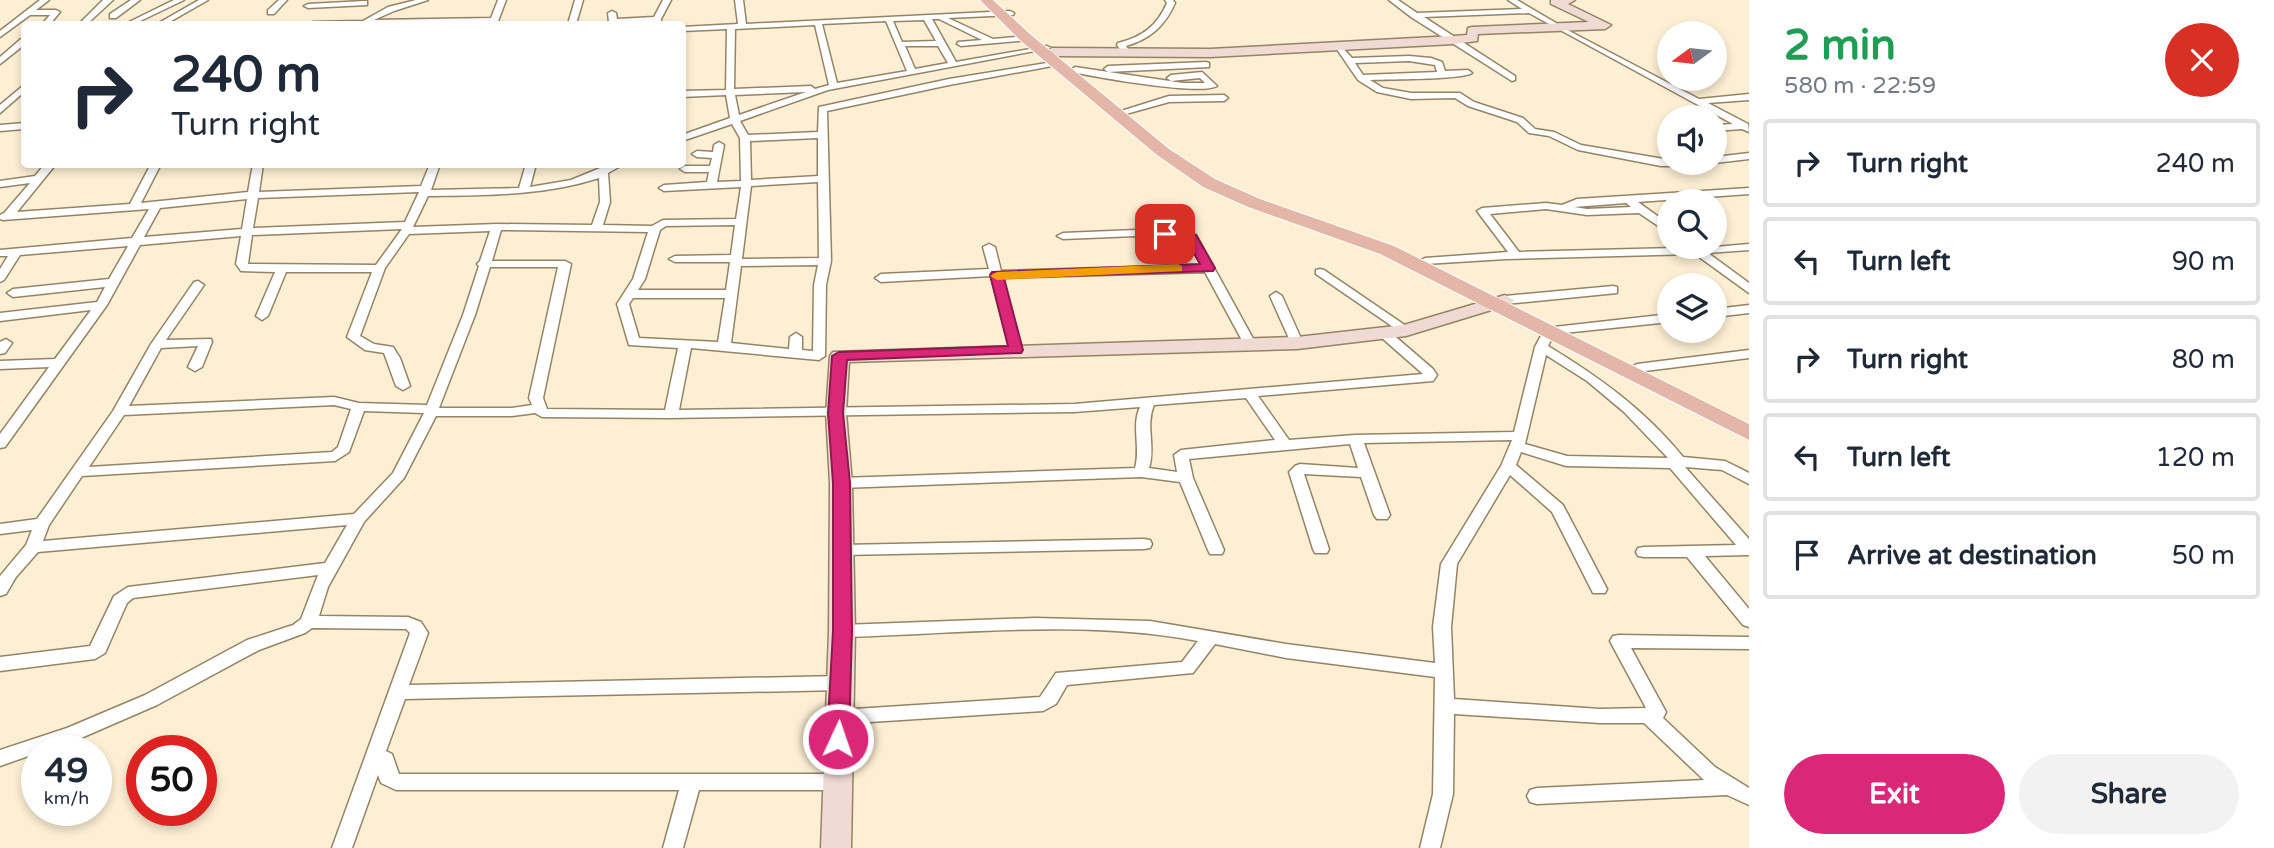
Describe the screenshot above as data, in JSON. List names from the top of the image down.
{
  "north": "left",
  "page": {
    "heading": ["2 min", "580 m · 22:59"],
    "turn": ["240 m", "Turn right"],
    "list": [
      {
        "name": "Turn right",
        "value": "240 m"
      },
      {
        "name": "Turn left",
        "value": "90 m"
      },
      {
        "name": "Turn right",
        "value": "80 m"
      },
      {
        "name": "Turn left",
        "value": "120 m"
      },
      {
        "name": "Arrive at destination",
        "value": "50 m"
      }
    ],
    "speed": "49 km/h",
    "limit": "50",
    "buttons": ["Exit", "Share"]
  }
}
